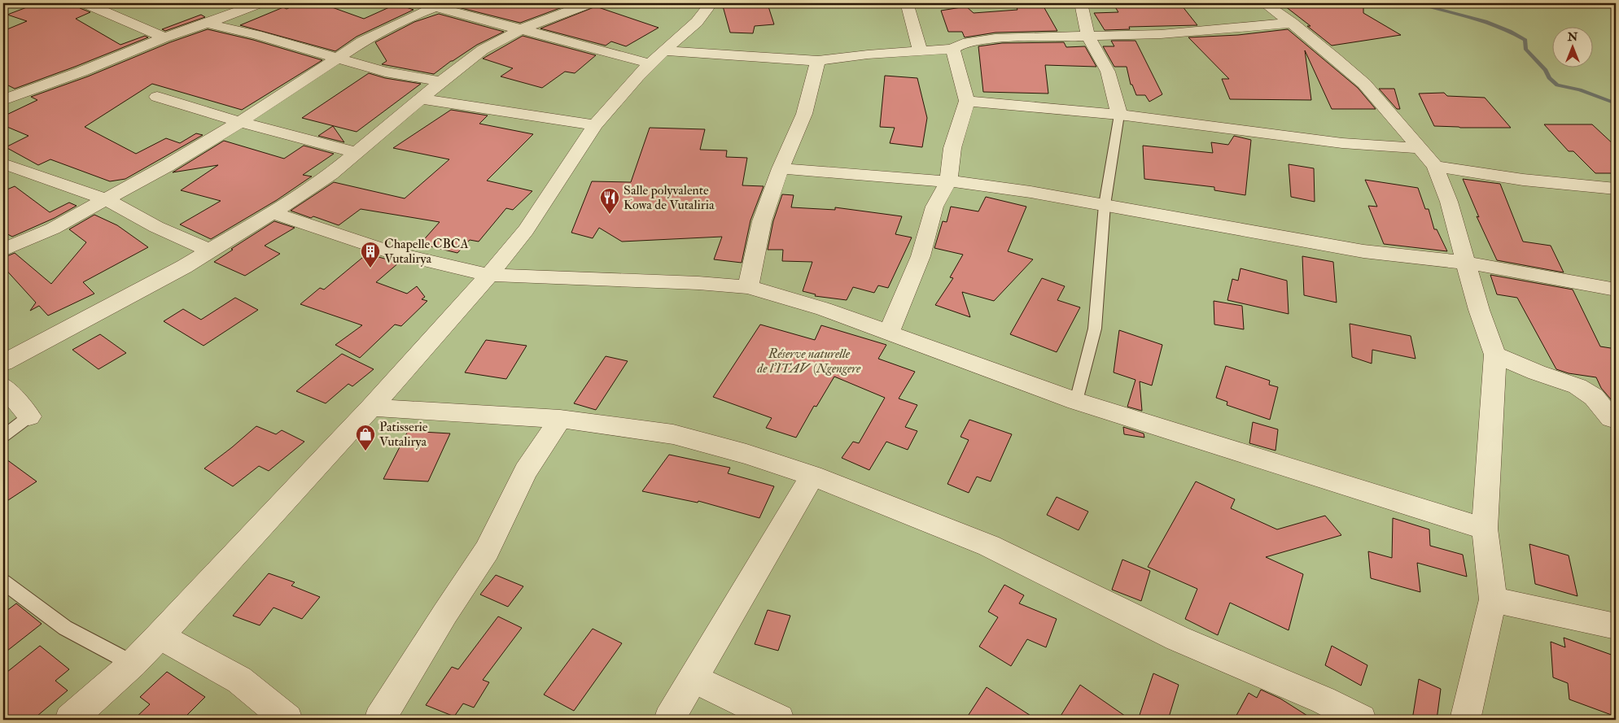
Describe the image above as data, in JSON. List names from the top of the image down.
{
  "parks": ["Réserve naturelle de l'ITAV (Ngengere"],
  "places": {
    "restaurant": ["Salle polyvalente Kowa de Vutaliria"],
    "building": ["Chapelle CBCA Vutalirya"],
    "shop": ["Patisserie Vutalirya"]
  },
  "north": "top"
}
